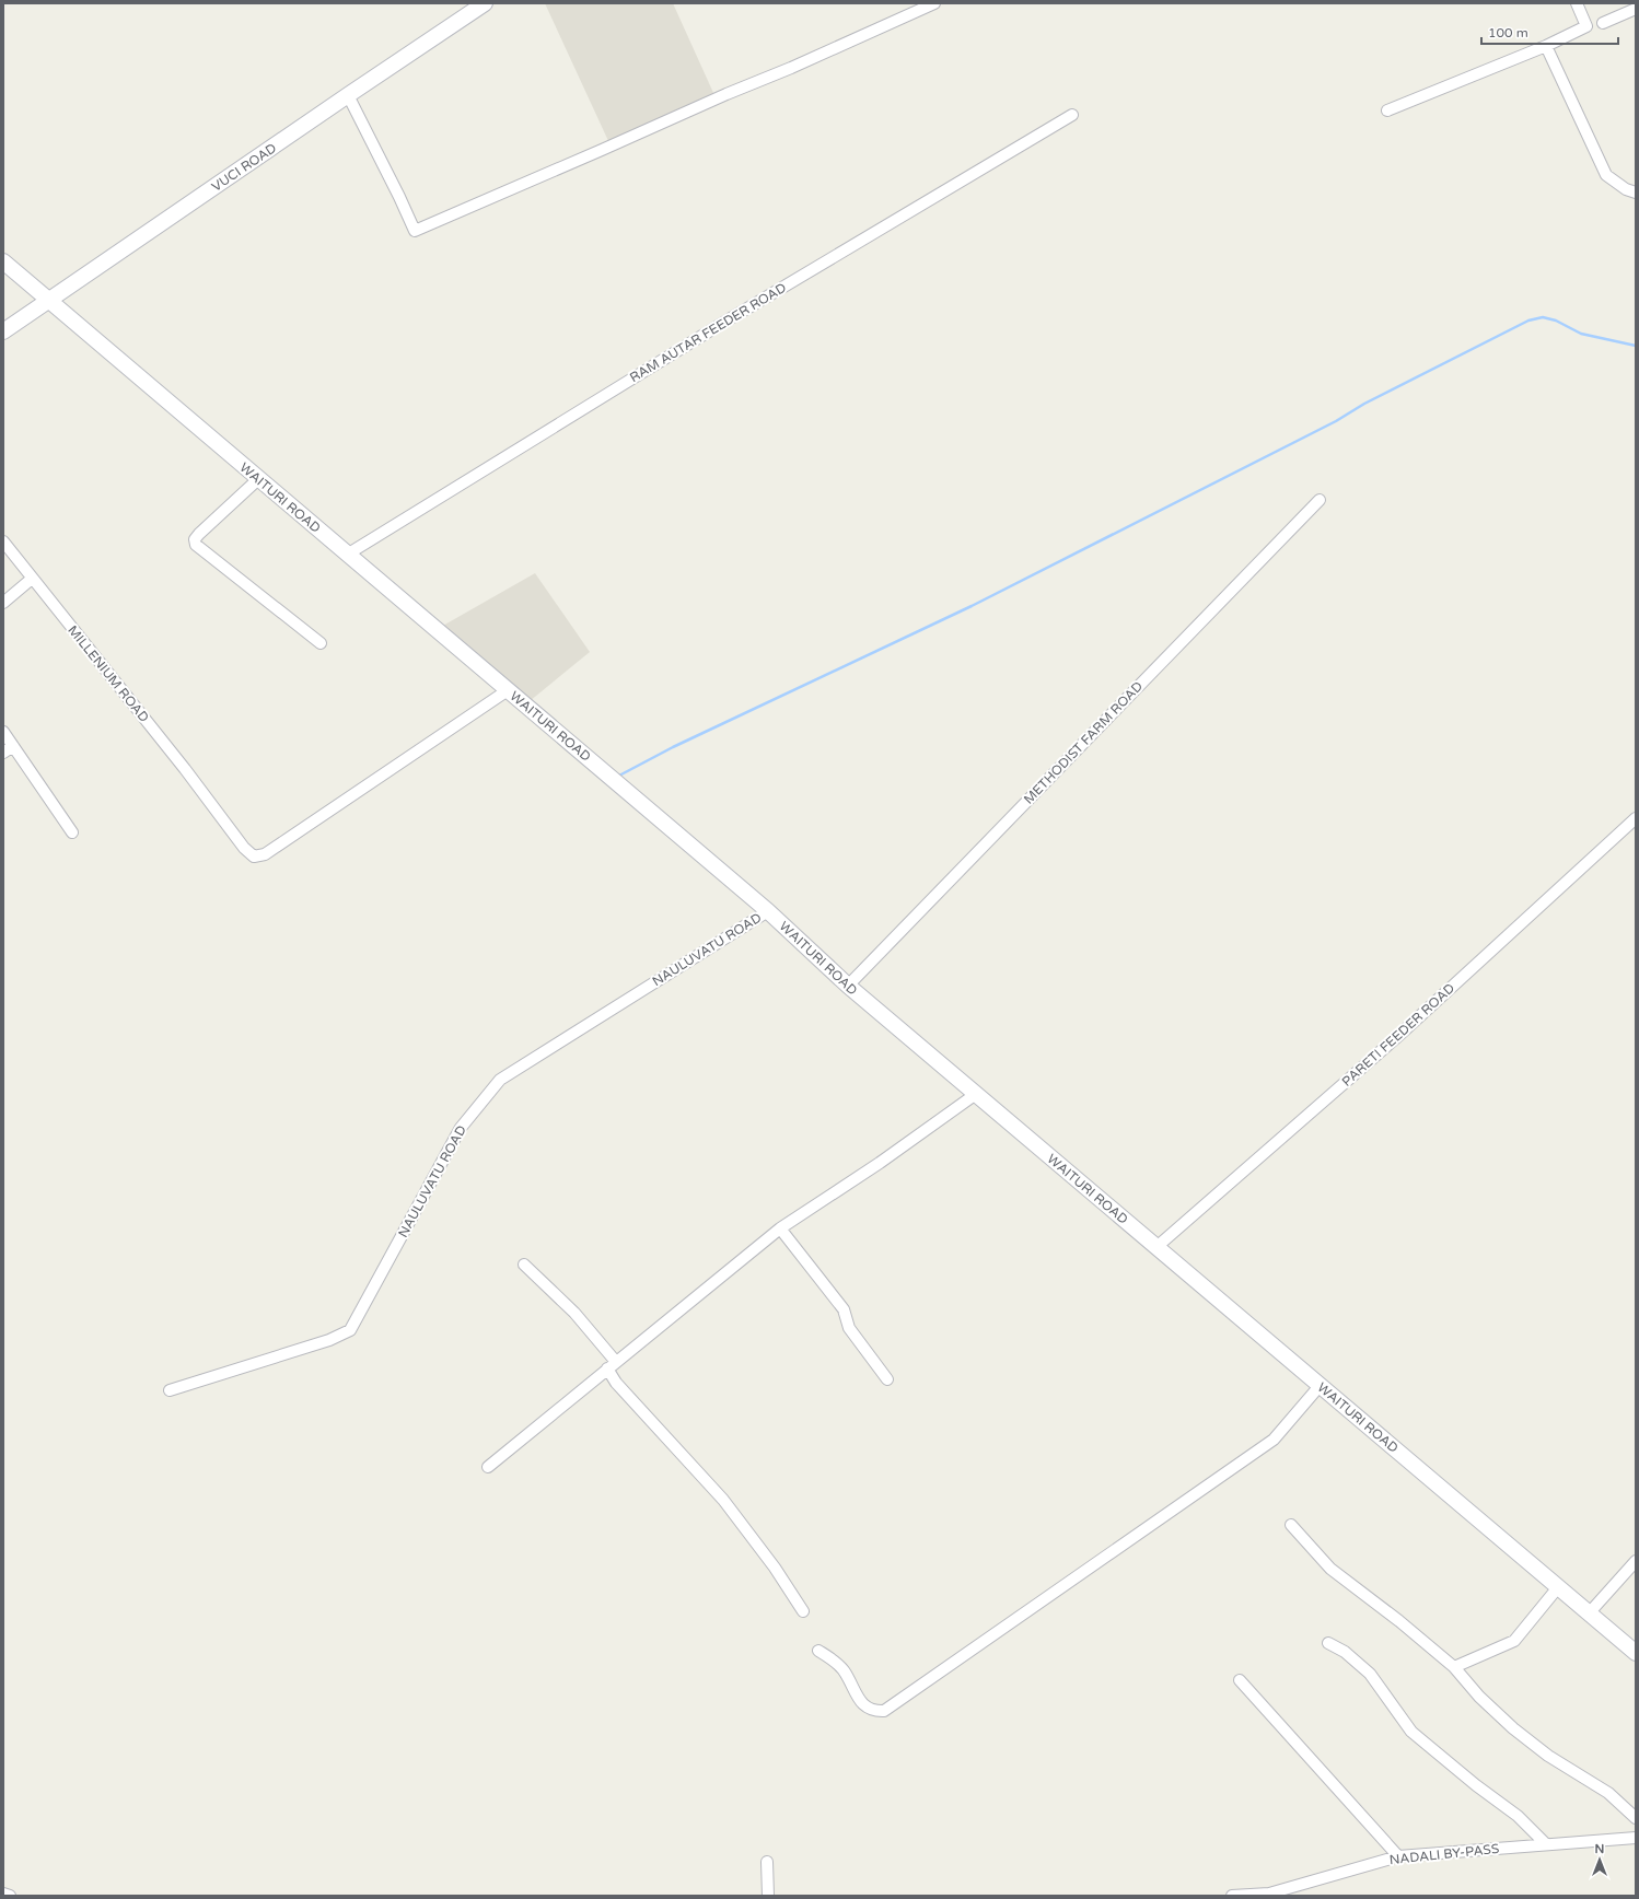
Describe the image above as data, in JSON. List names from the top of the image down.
{
  "streets": {
    "main road": ["VUCI ROAD", "WAITURI ROAD"],
    "street": [
      "RAM AUTAR FEEDER ROAD",
      "MILLENIUM ROAD",
      "METHODIST FARM ROAD",
      "NAULUVATU ROAD",
      "PARETI FEEDER ROAD",
      "NADALI BY-PASS"
    ]
  },
  "crossings": [
    ["VUCI ROAD", "WAITURI ROAD"],
    ["RAM AUTAR FEEDER ROAD", "WAITURI ROAD"],
    ["WAITURI ROAD", "MILLENIUM ROAD"],
    ["WAITURI ROAD", "METHODIST FARM ROAD"],
    ["WAITURI ROAD", "NAULUVATU ROAD"],
    ["WAITURI ROAD", "PARETI FEEDER ROAD"]
  ],
  "scale_bar": "100 m",
  "north": "top"
}
